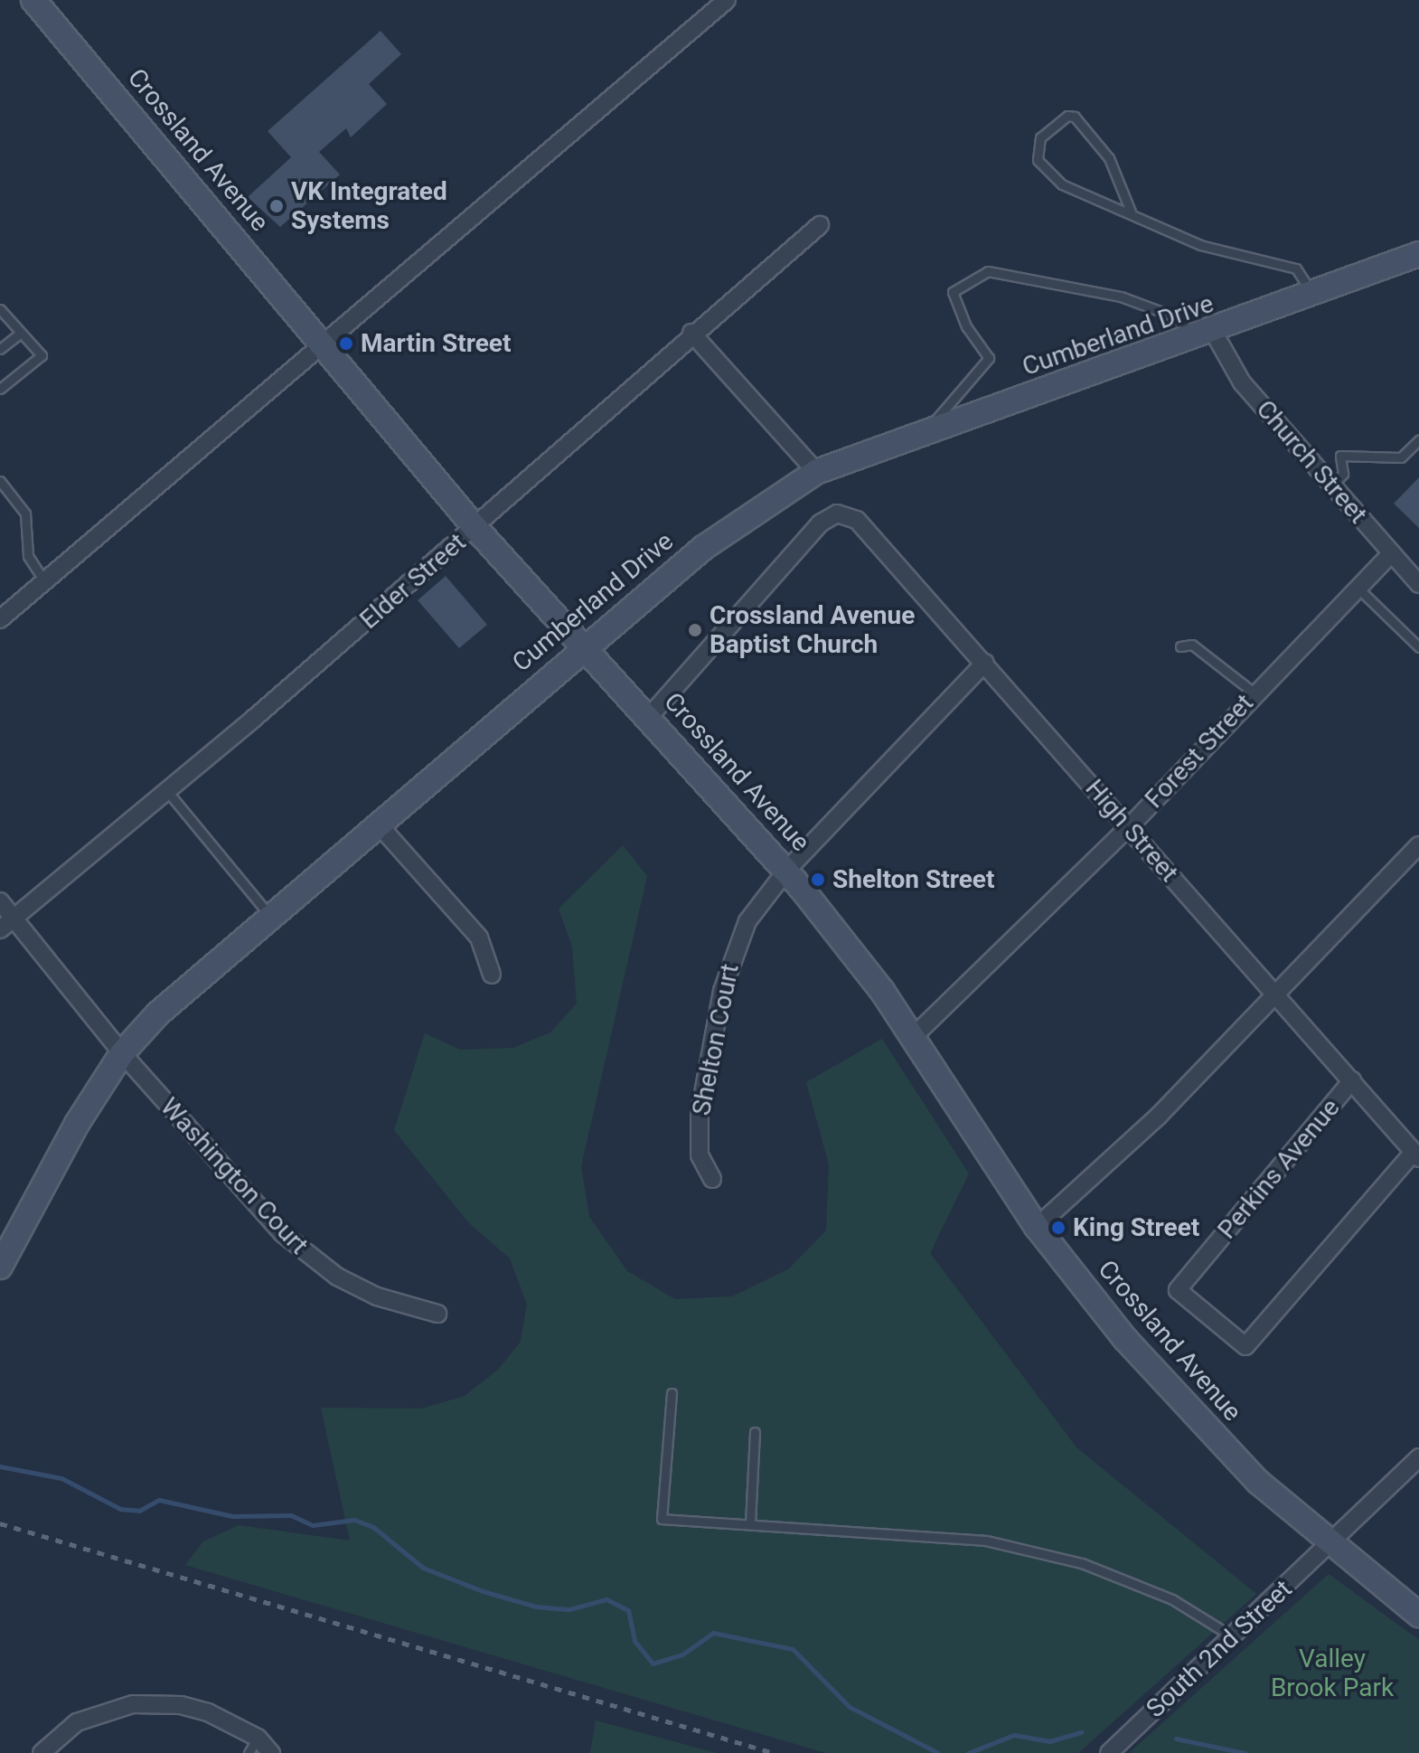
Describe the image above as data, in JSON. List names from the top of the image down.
{
  "streets": {
    "main road": ["Crossland Avenue", "Cumberland Drive"],
    "street": [
      "Church Street",
      "Elder Street",
      "Forest Street",
      "High Street",
      "Shelton Court",
      "Perkins Avenue",
      "Washington Court",
      "South 2nd Street"
    ]
  },
  "crossings": [
    ["Crossland Avenue", "Cumberland Drive"],
    ["Crossland Avenue", "Elder Street"],
    ["Crossland Avenue", "Forest Street"],
    ["Crossland Avenue", "High Street"],
    ["Crossland Avenue", "Shelton Court"],
    ["Crossland Avenue", "South 2nd Street"],
    ["Cumberland Drive", "Church Street"],
    ["Cumberland Drive", "Washington Court"],
    ["Church Street", "Forest Street"],
    ["Elder Street", "Washington Court"],
    ["Forest Street", "High Street"],
    ["High Street", "Perkins Avenue"]
  ],
  "parks": ["Valley Brook Park"],
  "places": [
    "VK Integrated Systems",
    "Martin Street",
    "Crossland Avenue Baptist Church",
    "Shelton Street",
    "King Street"
  ]
}
